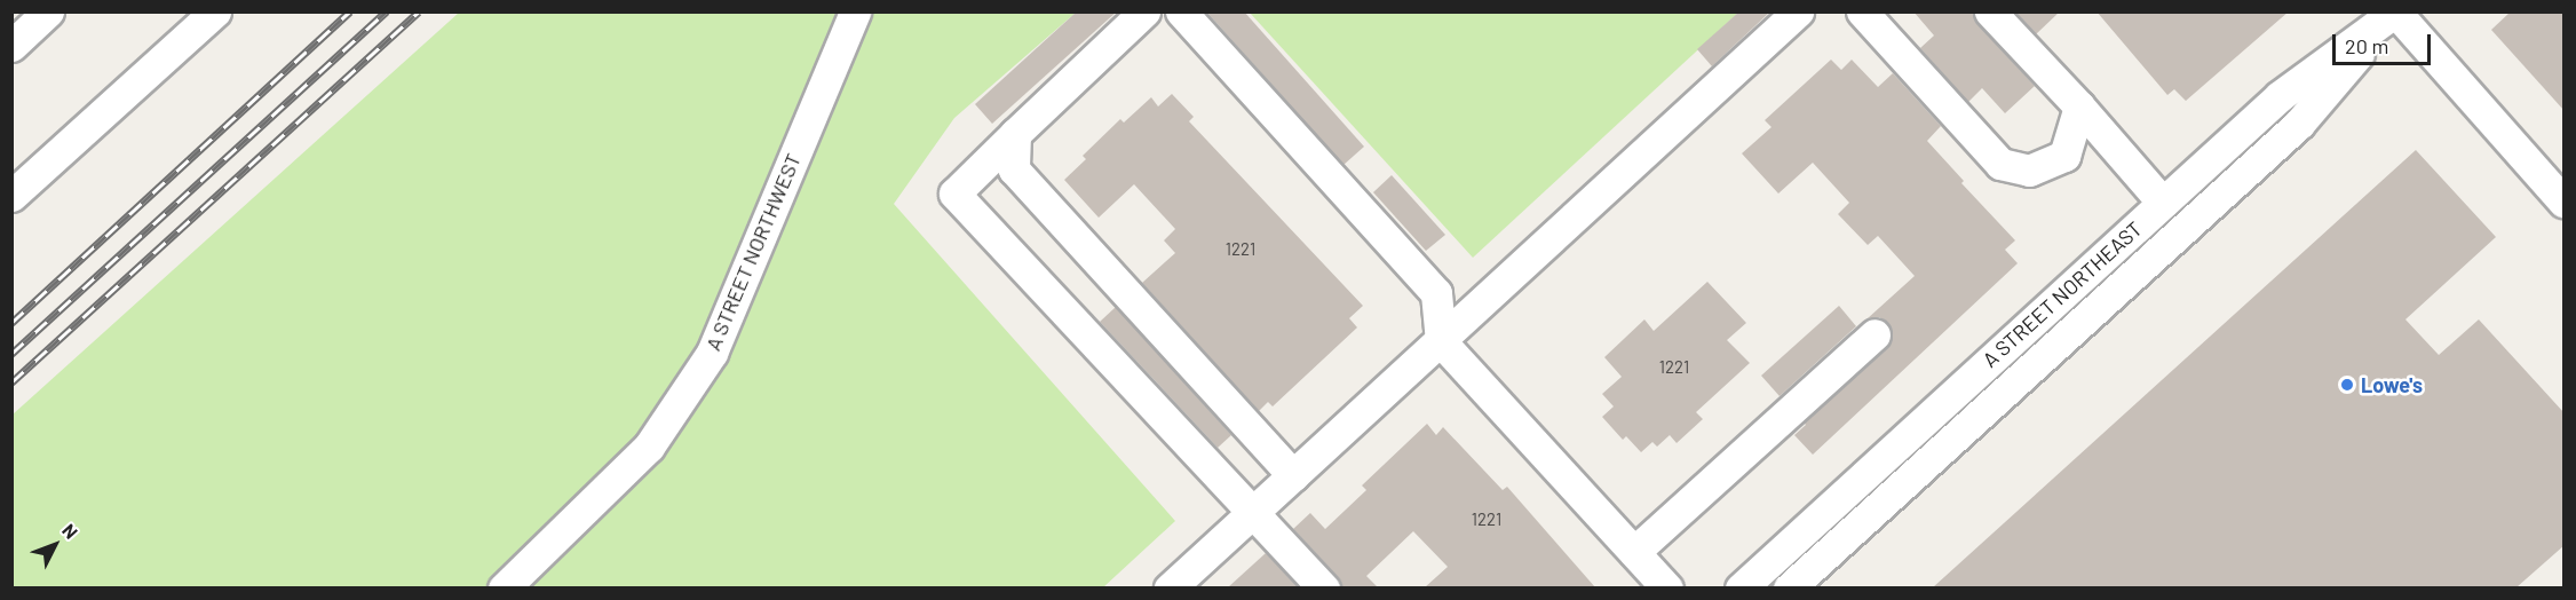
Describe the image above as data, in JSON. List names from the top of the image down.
{
  "streets": {
    "street": ["A STREET NORTHWEST", "A STREET NORTHEAST"]
  },
  "places": ["Lowe's"],
  "house_numbers": ["1221", "1221", "1221"],
  "scale_bar": "20 m",
  "north": "top right"
}
